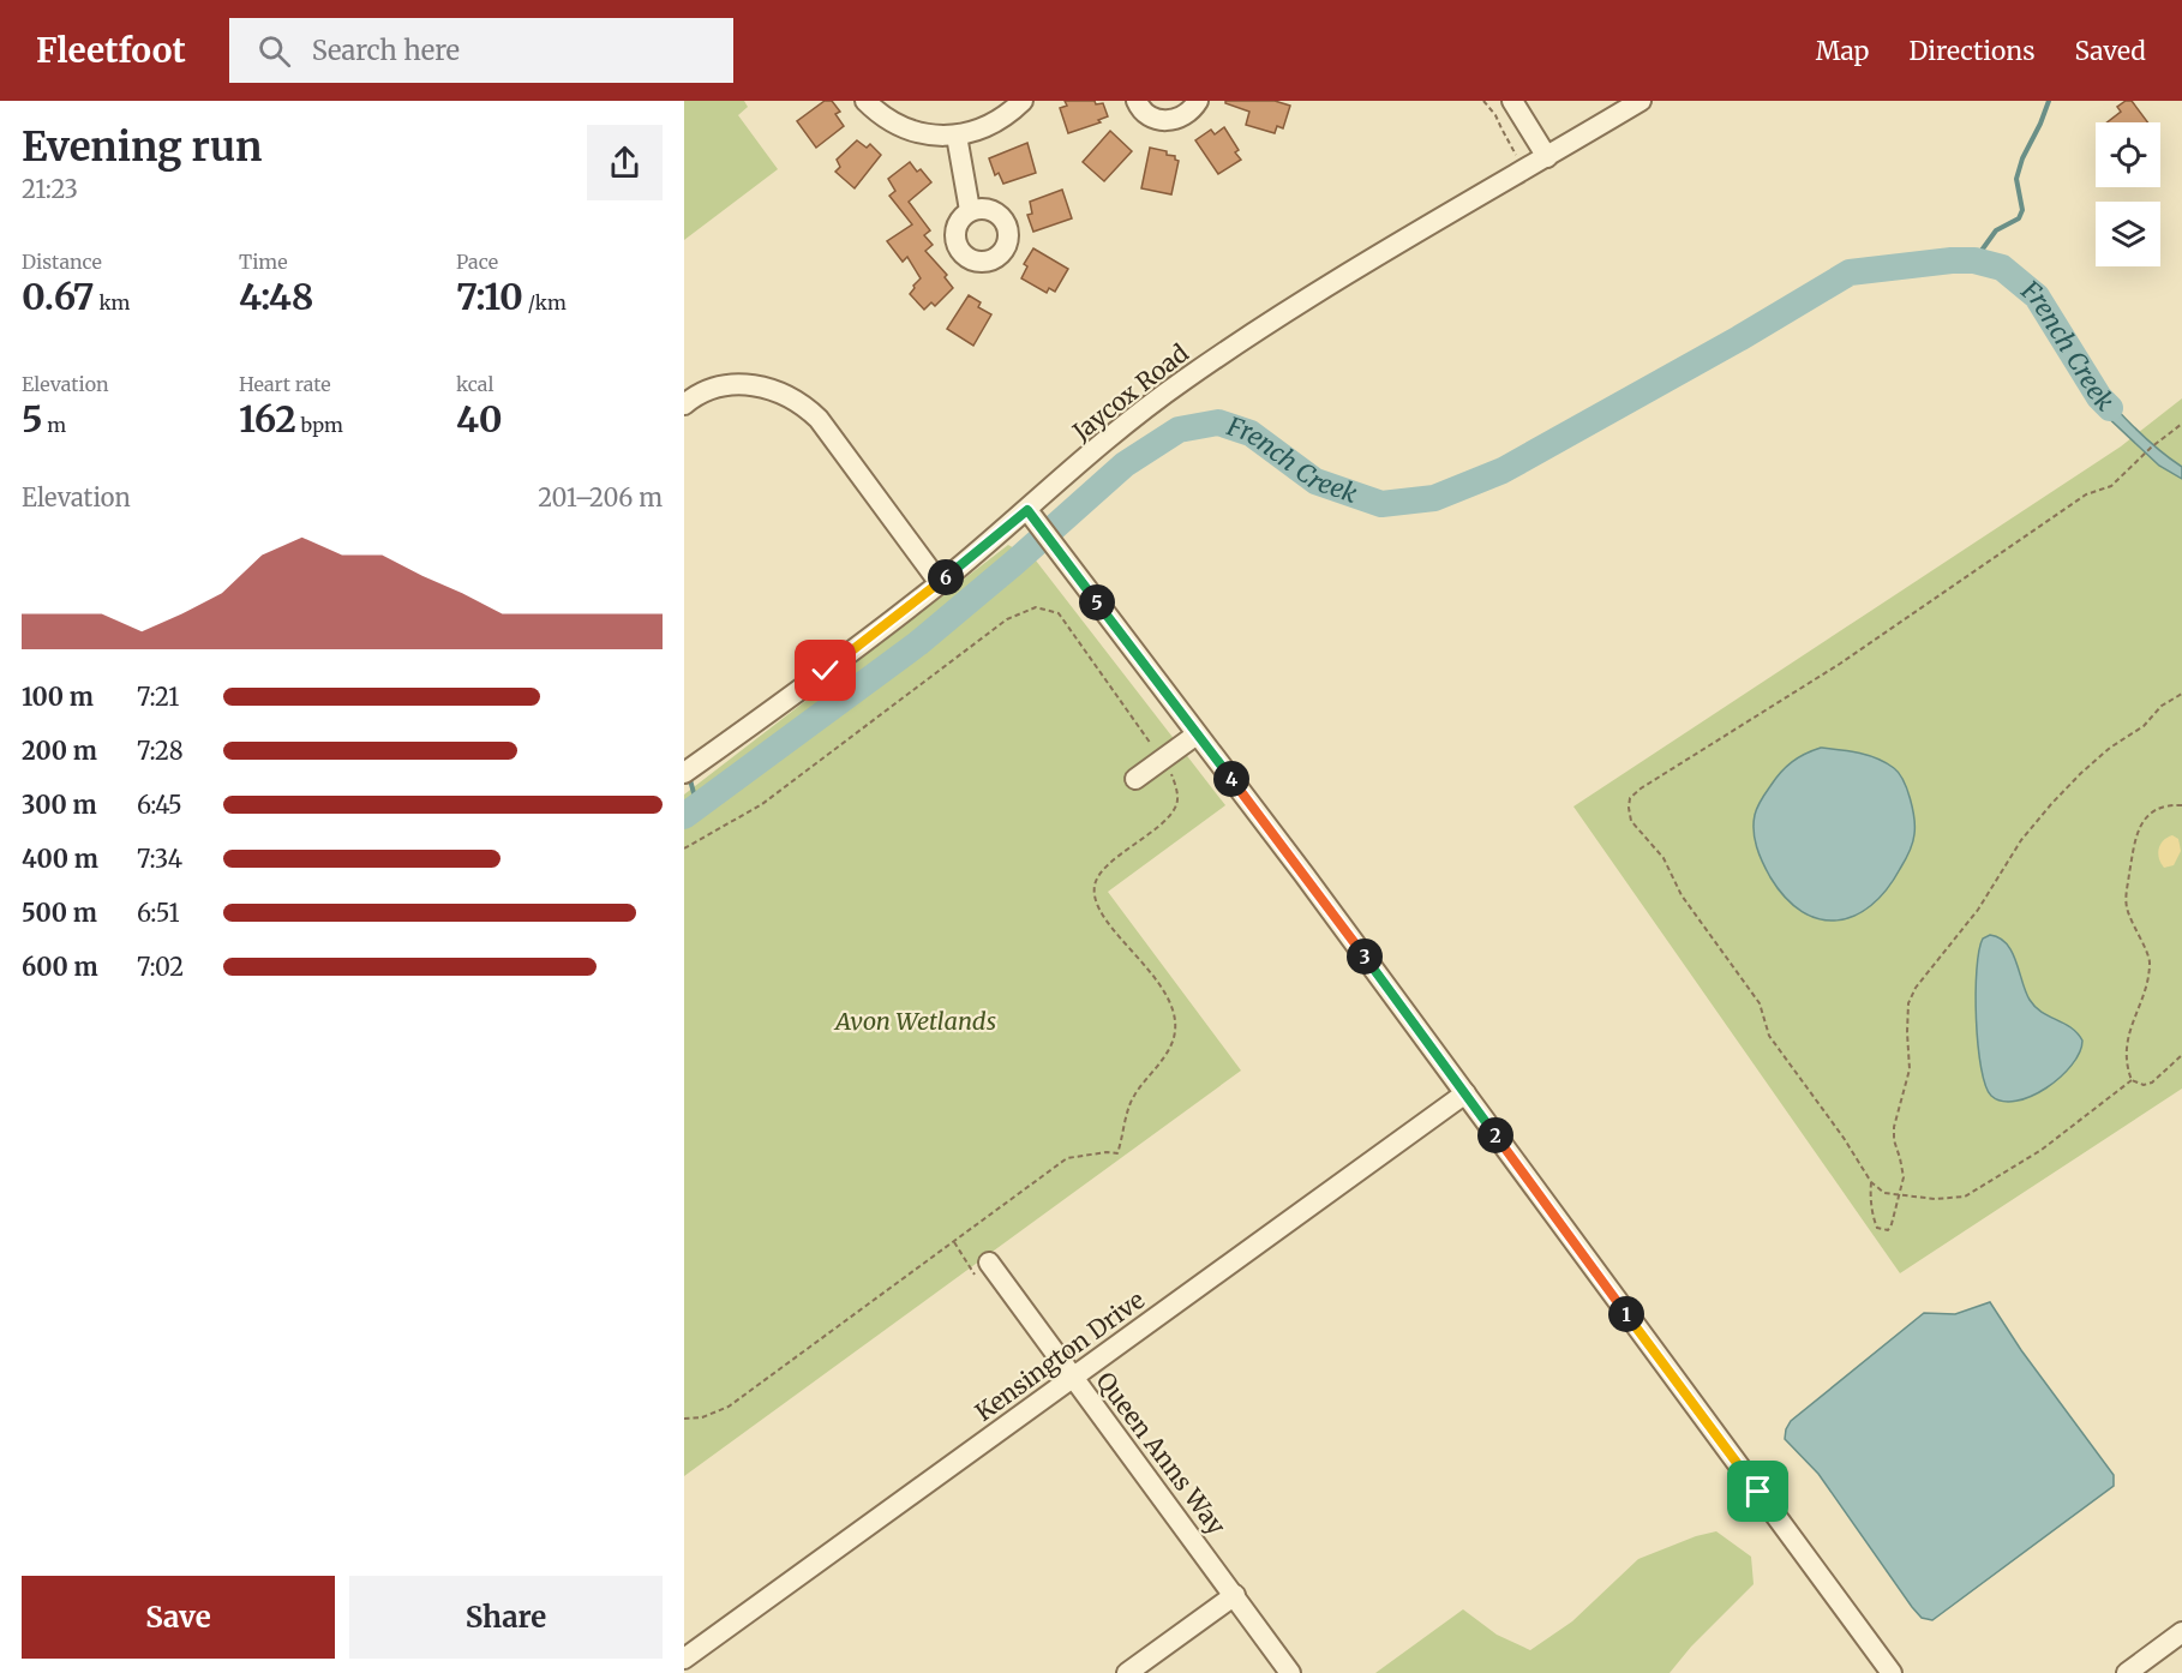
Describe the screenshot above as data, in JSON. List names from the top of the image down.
{
  "streets": {
    "street": ["Jaycox Road", "Kensington Drive", "Queen Anns Way"]
  },
  "crossings": [
    ["Kensington Drive", "Queen Anns Way"]
  ],
  "water": ["French Creek"],
  "parks": ["Avon Wetlands"],
  "page": {
    "header": "Fleetfoot",
    "search": "Search here",
    "nav": ["Map", "Directions", "Saved"],
    "heading": ["Evening run", "21:23"],
    "stats": [
      ["Distance", "0.67 km"],
      ["Time", "4:48"],
      ["Pace", "7:10 /km"],
      ["Elevation", "5 m"],
      ["Heart rate", "162 bpm"],
      ["kcal", "40"]
    ],
    "chart": ["Elevation", "201–206 m"],
    "pins": [
      "6",
      "5",
      "4",
      "3",
      "2",
      "1"
    ],
    "list": [
      {
        "name": "100 m",
        "note": "7:21"
      },
      {
        "name": "200 m",
        "note": "7:28"
      },
      {
        "name": "300 m",
        "note": "6:45"
      },
      {
        "name": "400 m",
        "note": "7:34"
      },
      {
        "name": "500 m",
        "note": "6:51"
      },
      {
        "name": "600 m",
        "note": "7:02"
      }
    ],
    "buttons": ["Save", "Share"]
  }
}
